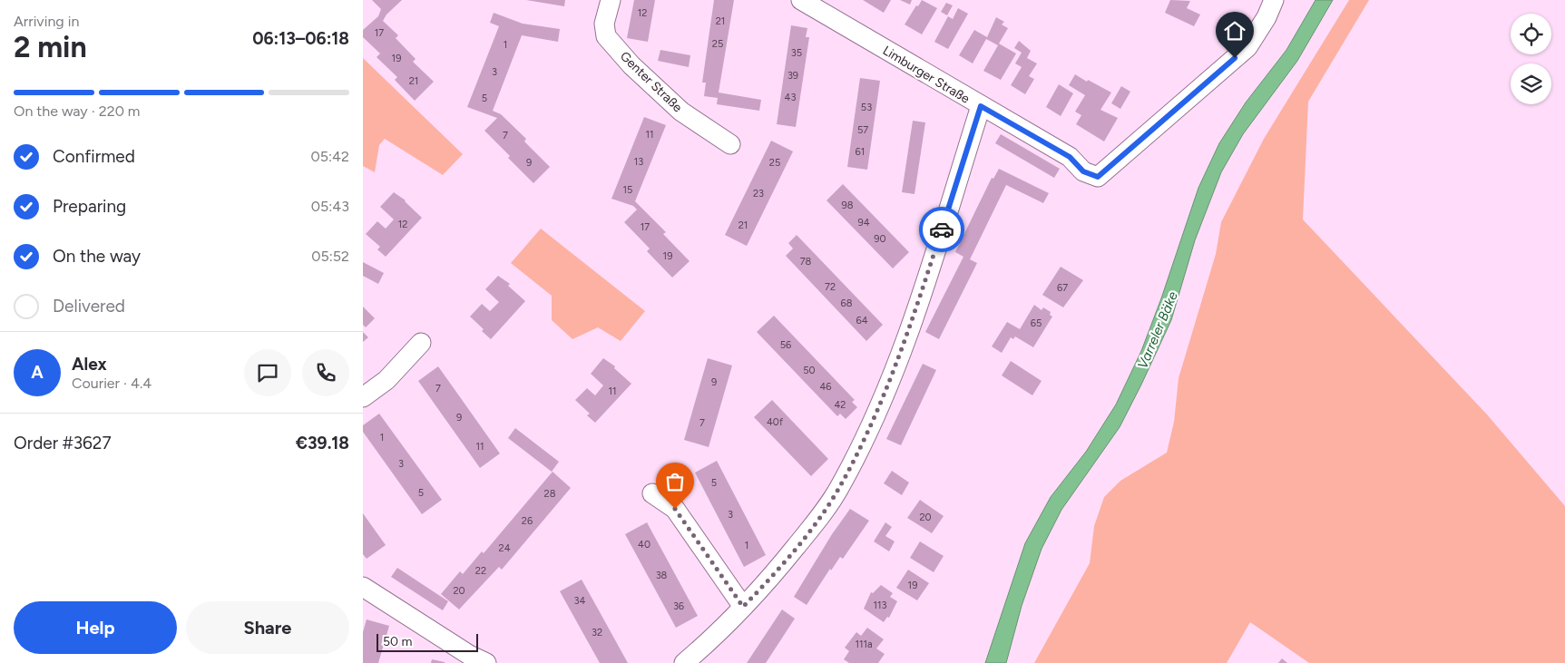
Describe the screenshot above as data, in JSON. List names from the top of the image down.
{
  "streets": {
    "street": ["Limburger Straße", "Genter Straße"]
  },
  "water": ["Varreler Bäke"],
  "house_numbers": [
    "12",
    "21",
    "17",
    "25",
    "1",
    "35",
    "19",
    "3",
    "39",
    "21",
    "43",
    "5",
    "53",
    "57",
    "11",
    "7",
    "61",
    "13",
    "9",
    "25",
    "15",
    "23",
    "98",
    "94",
    "12",
    "21",
    "17",
    "90",
    "19",
    "78",
    "72",
    "67",
    "68",
    "64",
    "65",
    "56",
    "50",
    "9",
    "46",
    "7",
    "11",
    "42",
    "9",
    "40f",
    "7",
    "1",
    "11",
    "3",
    "5",
    "5",
    "28",
    "3",
    "20",
    "26",
    "40",
    "1",
    "24",
    "22",
    "38",
    "19",
    "20",
    "34",
    "113",
    "36",
    "32",
    "111a"
  ],
  "scale_bar": "50 m",
  "page": {
    "heading": ["2 min", "Arriving in", "06:13–06:18"],
    "panel": [
      "Alex",
      "Courier · 4.4",
      "Order #3627",
      "€39.18"
    ],
    "bar": "On the way · 220 m",
    "list": [
      ["Confirmed", "05:42"],
      ["Preparing", "05:43"],
      ["On the way", "05:52"],
      "Delivered"
    ],
    "round": "A",
    "buttons": ["Help", "Share"],
    "scale": "50 m"
  }
}
